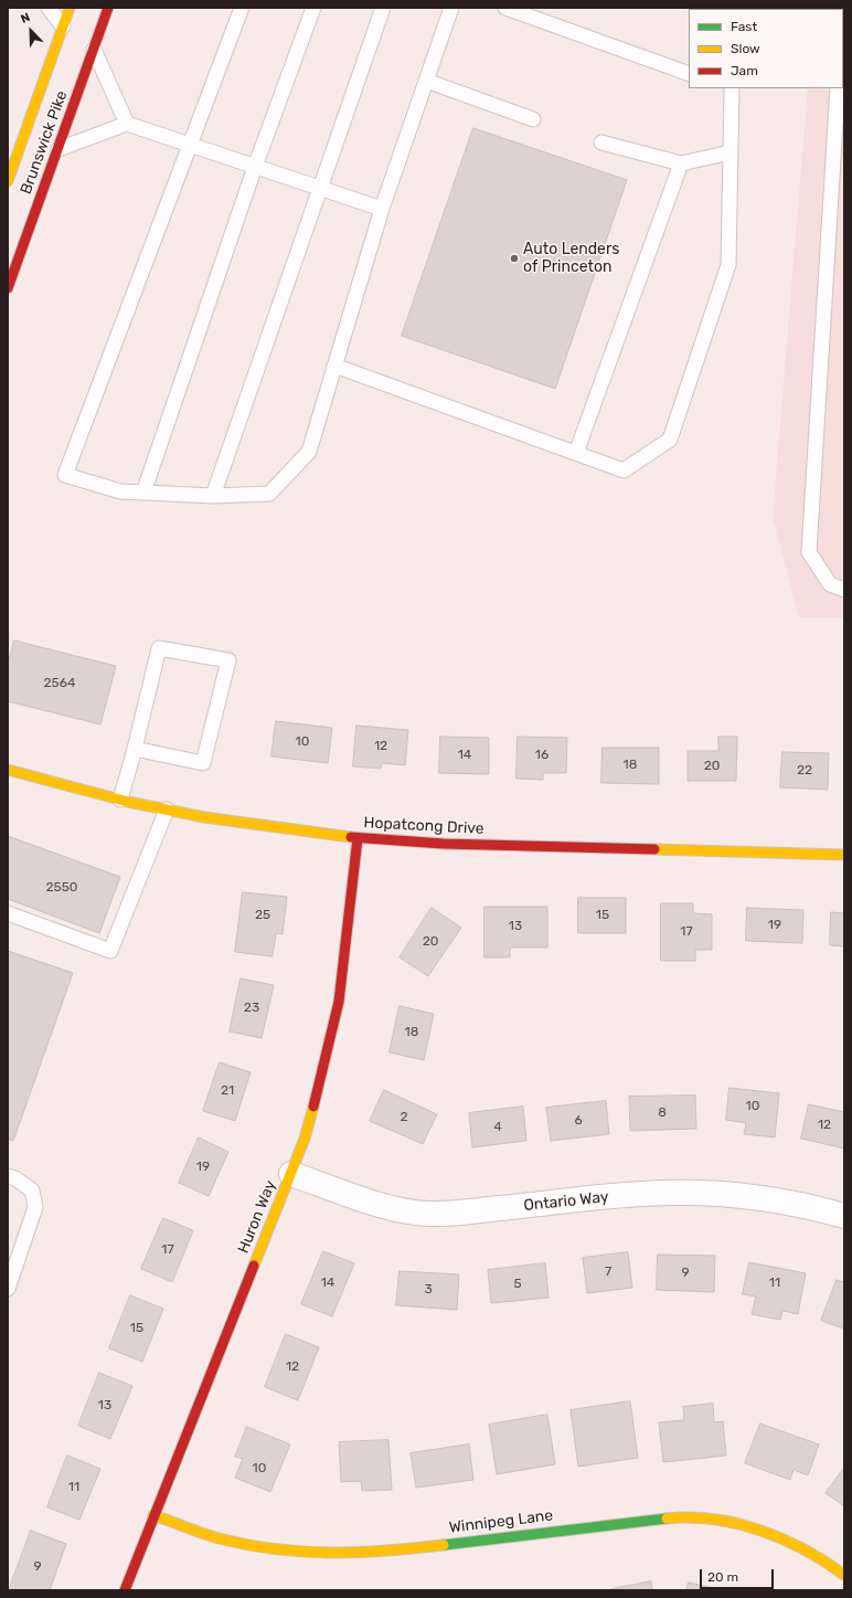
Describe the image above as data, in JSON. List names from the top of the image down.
{
  "streets": {
    "street": [
      "Brunswick Pike",
      "Hopatcong Drive",
      "Ontario Way",
      "Huron Way",
      "Winnipeg Lane"
    ]
  },
  "crossings": [
    ["Hopatcong Drive", "Huron Way"],
    ["Ontario Way", "Huron Way"],
    ["Huron Way", "Winnipeg Lane"]
  ],
  "places": ["Auto Lenders of Princeton"],
  "house_numbers": [
    "2564",
    "10",
    "12",
    "14",
    "16",
    "18",
    "20",
    "22",
    "2550",
    "25",
    "15",
    "19",
    "13",
    "17",
    "20",
    "23",
    "18",
    "21",
    "10",
    "8",
    "2",
    "6",
    "12",
    "4",
    "19",
    "17",
    "7",
    "9",
    "14",
    "11",
    "5",
    "3",
    "15",
    "12",
    "13",
    "10",
    "11",
    "9"
  ],
  "legend": ["Fast", "Slow", "Jam"],
  "scale_bar": "20 m",
  "north": "top left"
}
